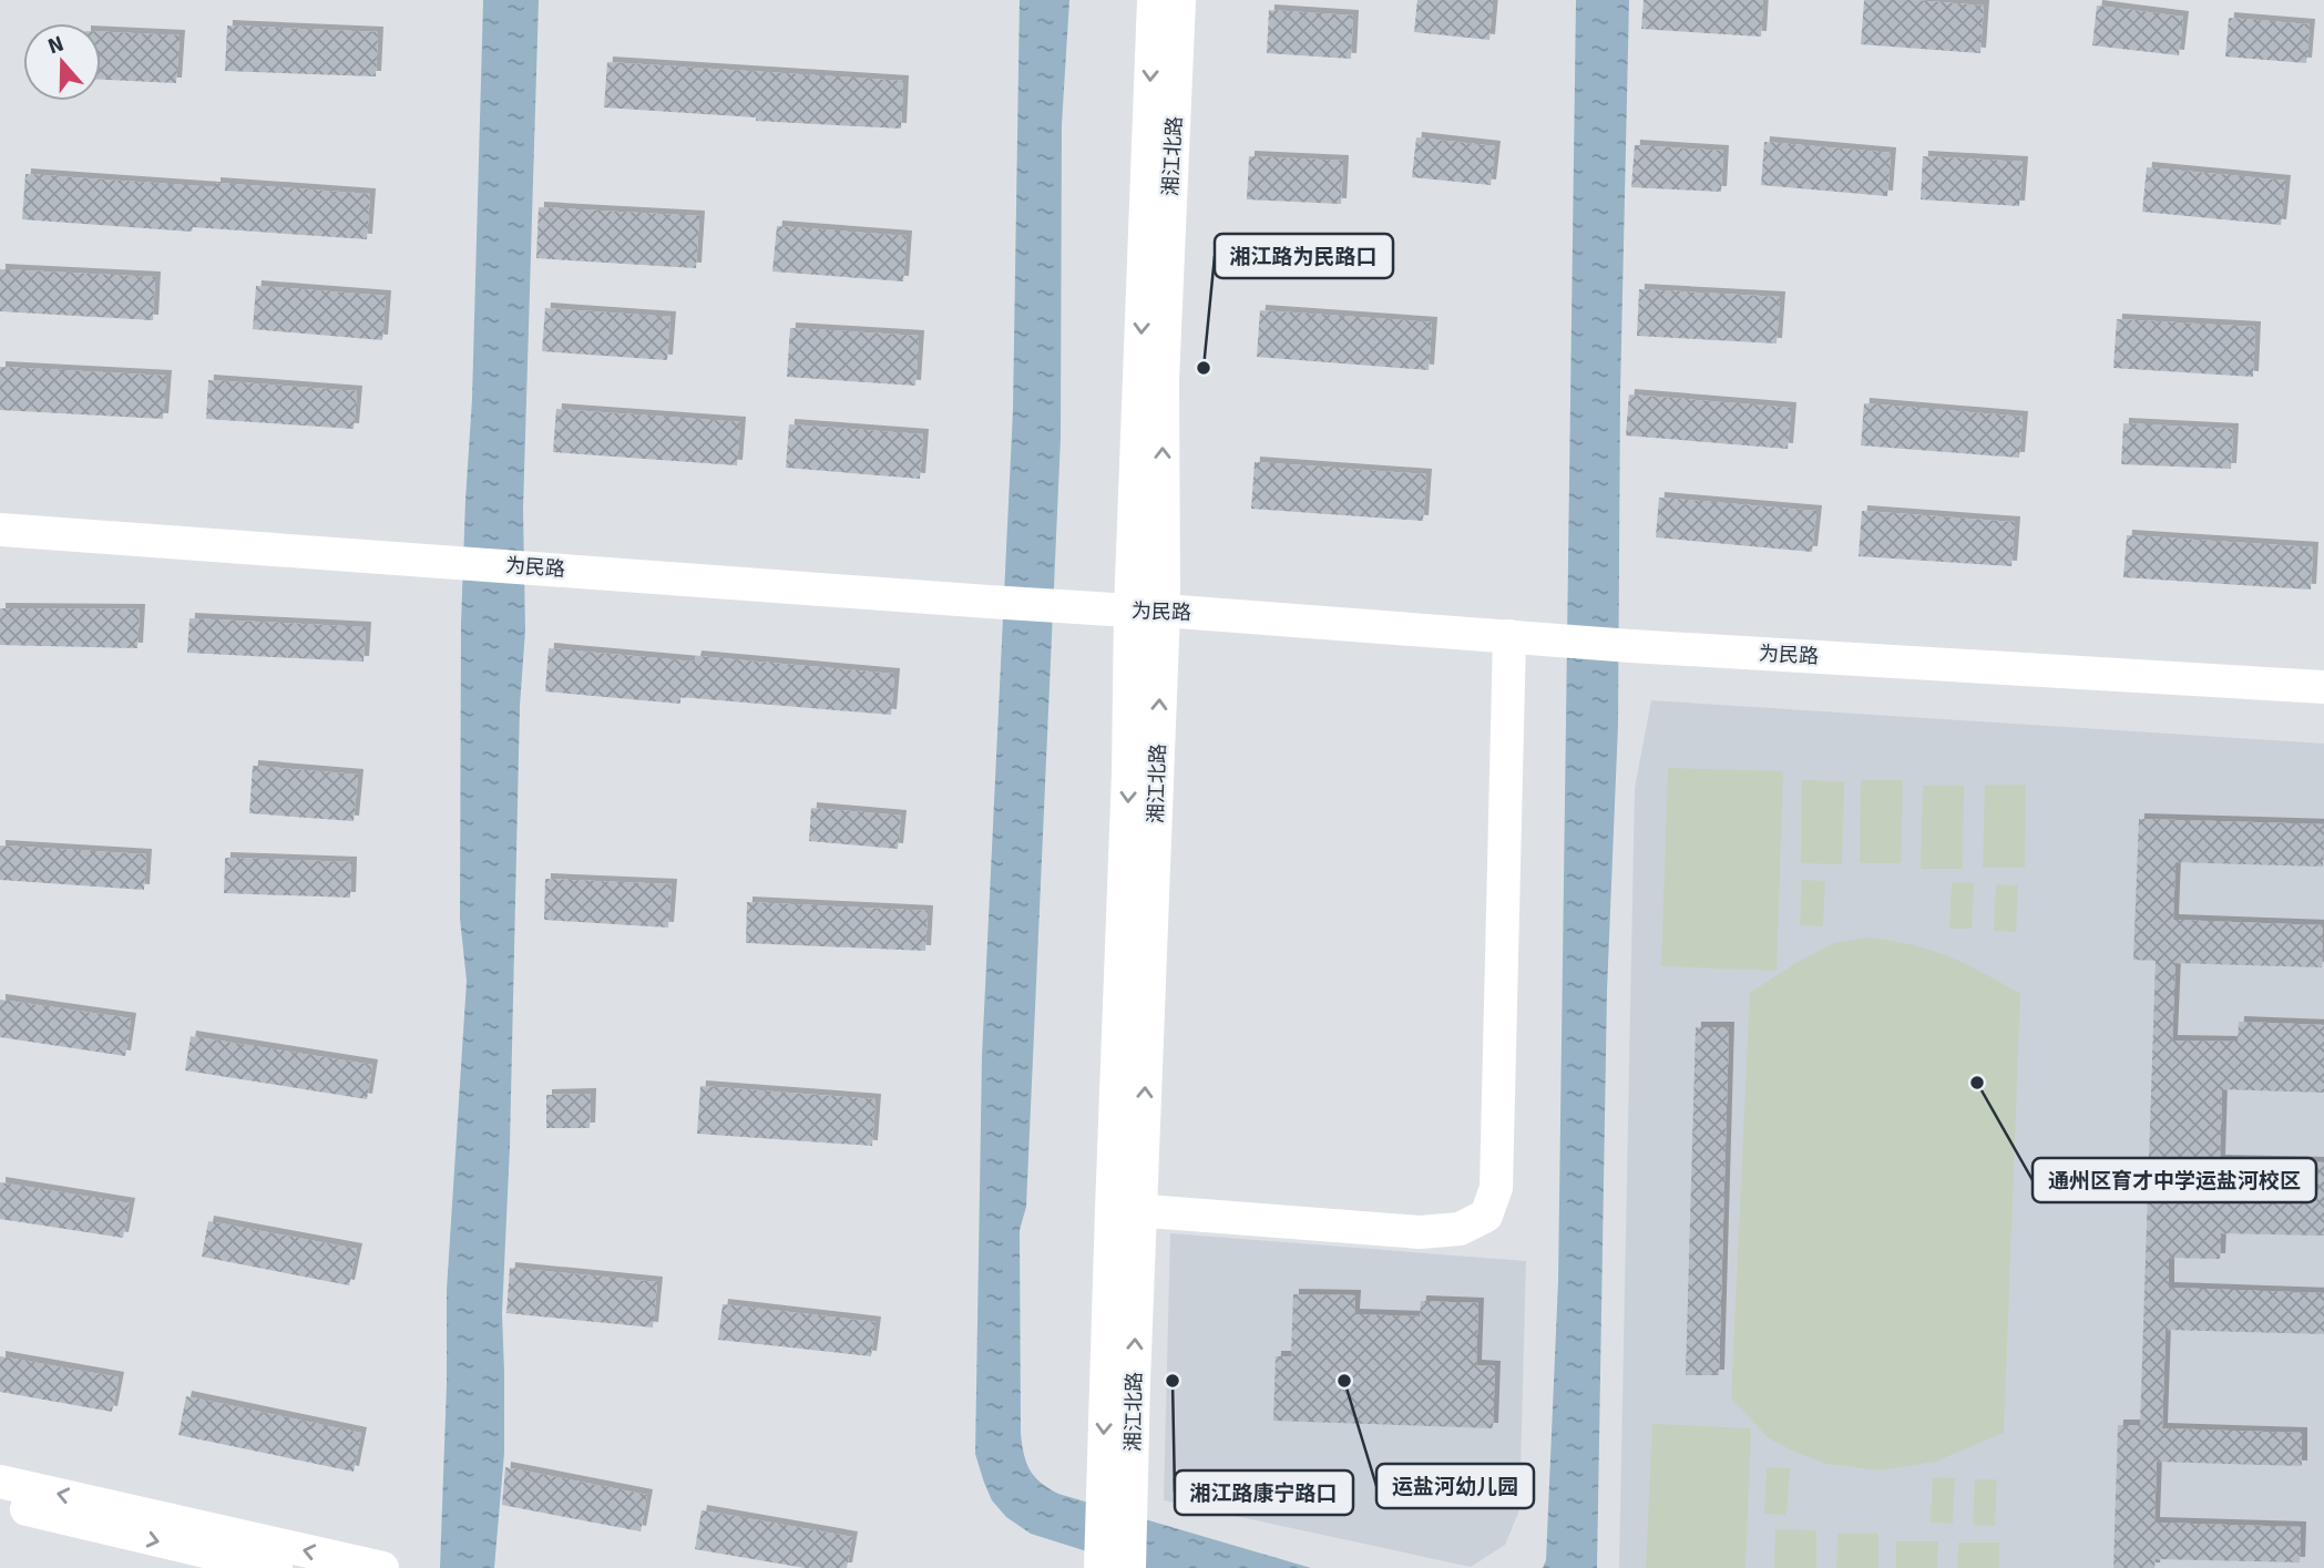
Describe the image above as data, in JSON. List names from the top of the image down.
{
  "streets": {
    "street": ["湘江北路", "为民路"]
  },
  "crossings": [
    ["湘江北路", "为民路"]
  ],
  "places": [
    "湘江路为民路口",
    "通州区育才中学运盐河校区",
    "湘江路康宁路口",
    "运盐河幼儿园"
  ],
  "north": "top"
}
